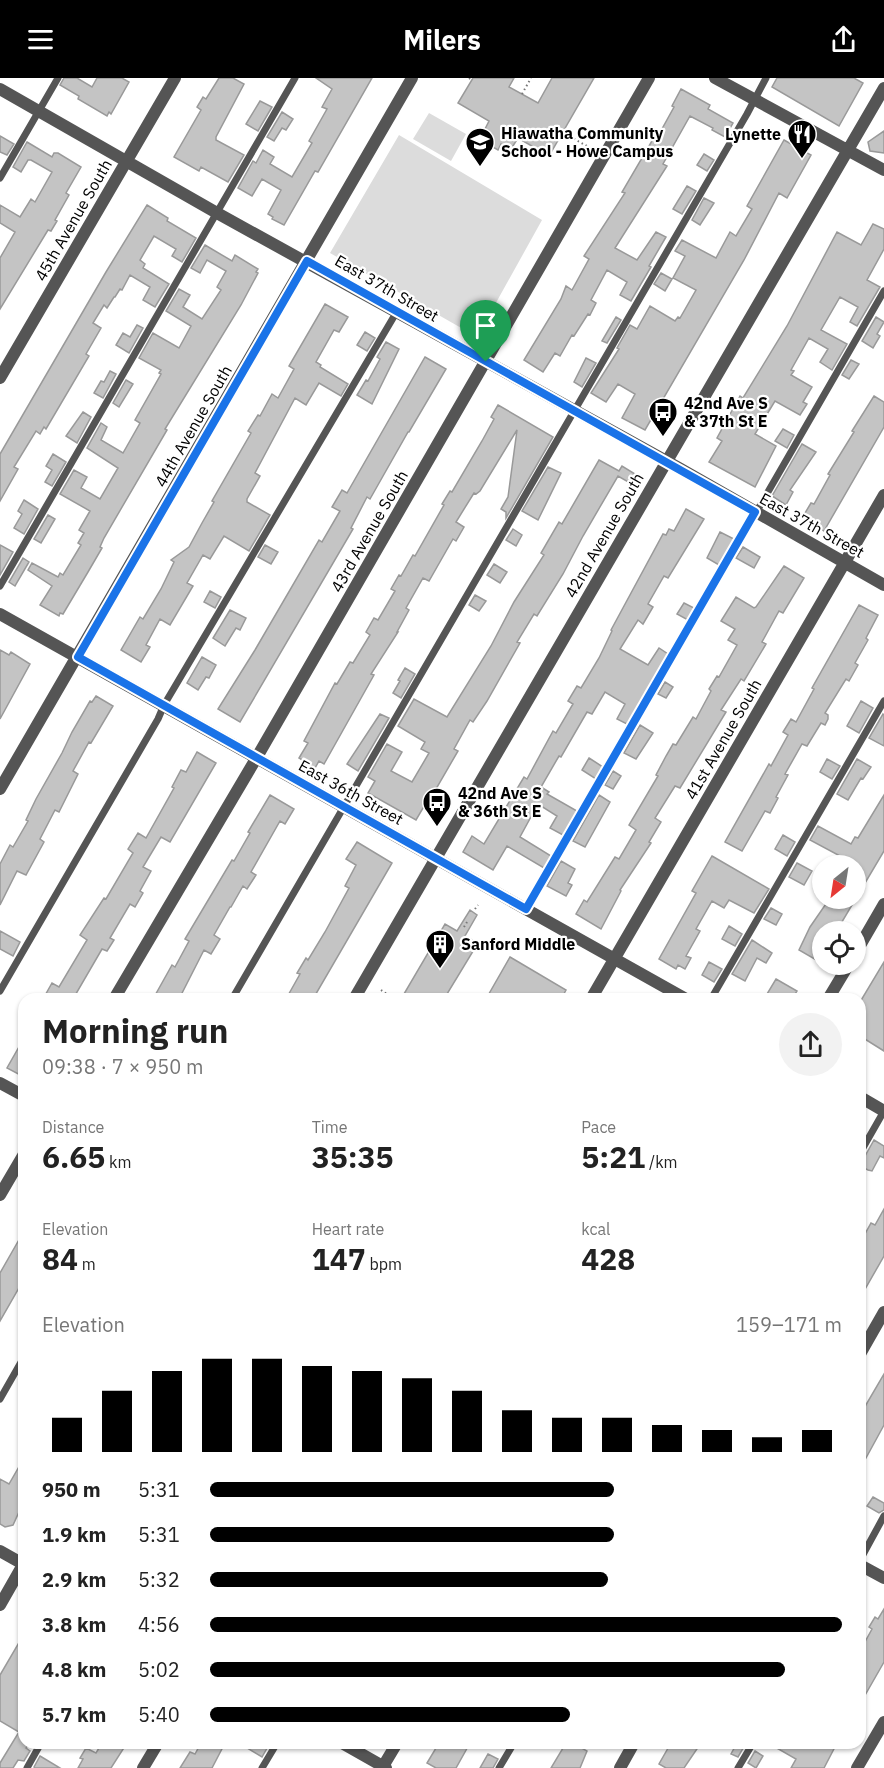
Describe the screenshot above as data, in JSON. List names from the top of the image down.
{
  "streets": {
    "street": [
      "45th Avenue South",
      "East 37th Street",
      "44th Avenue South",
      "43rd Avenue South",
      "42nd Avenue South",
      "41st Avenue South",
      "East 36th Street"
    ]
  },
  "crossings": [
    ["45th Avenue South", "East 37th Street"],
    ["East 37th Street", "44th Avenue South"],
    ["East 37th Street", "43rd Avenue South"],
    ["East 37th Street", "42nd Avenue South"],
    ["East 37th Street", "41st Avenue South"],
    ["44th Avenue South", "East 36th Street"],
    ["43rd Avenue South", "East 36th Street"],
    ["42nd Avenue South", "East 36th Street"],
    ["41st Avenue South", "East 36th Street"]
  ],
  "places": {
    "restaurant": ["Lynette"],
    "school or university": ["Hiawatha Community School - Howe Campus"],
    "bus stop": ["42nd Ave S & 37th St E", "42nd Ave S & 36th St E"],
    "building": ["Sanford Middle"]
  },
  "north": "bottom left",
  "page": {
    "header": "Milers",
    "heading": ["Morning run", "09:38 · 7 × 950 m"],
    "stats": [
      ["Distance", "6.65 km"],
      ["Time", "35:35"],
      ["Pace", "5:21 /km"],
      ["Elevation", "84 m"],
      ["Heart rate", "147 bpm"],
      ["kcal", "428"]
    ],
    "chart": ["Elevation", "159–171 m"],
    "list": [
      {
        "name": "950 m",
        "note": "5:31"
      },
      {
        "name": "1.9 km",
        "note": "5:31"
      },
      {
        "name": "2.9 km",
        "note": "5:32"
      },
      {
        "name": "3.8 km",
        "note": "4:56"
      },
      {
        "name": "4.8 km",
        "note": "5:02"
      },
      {
        "name": "5.7 km",
        "note": "5:40"
      }
    ]
  }
}
